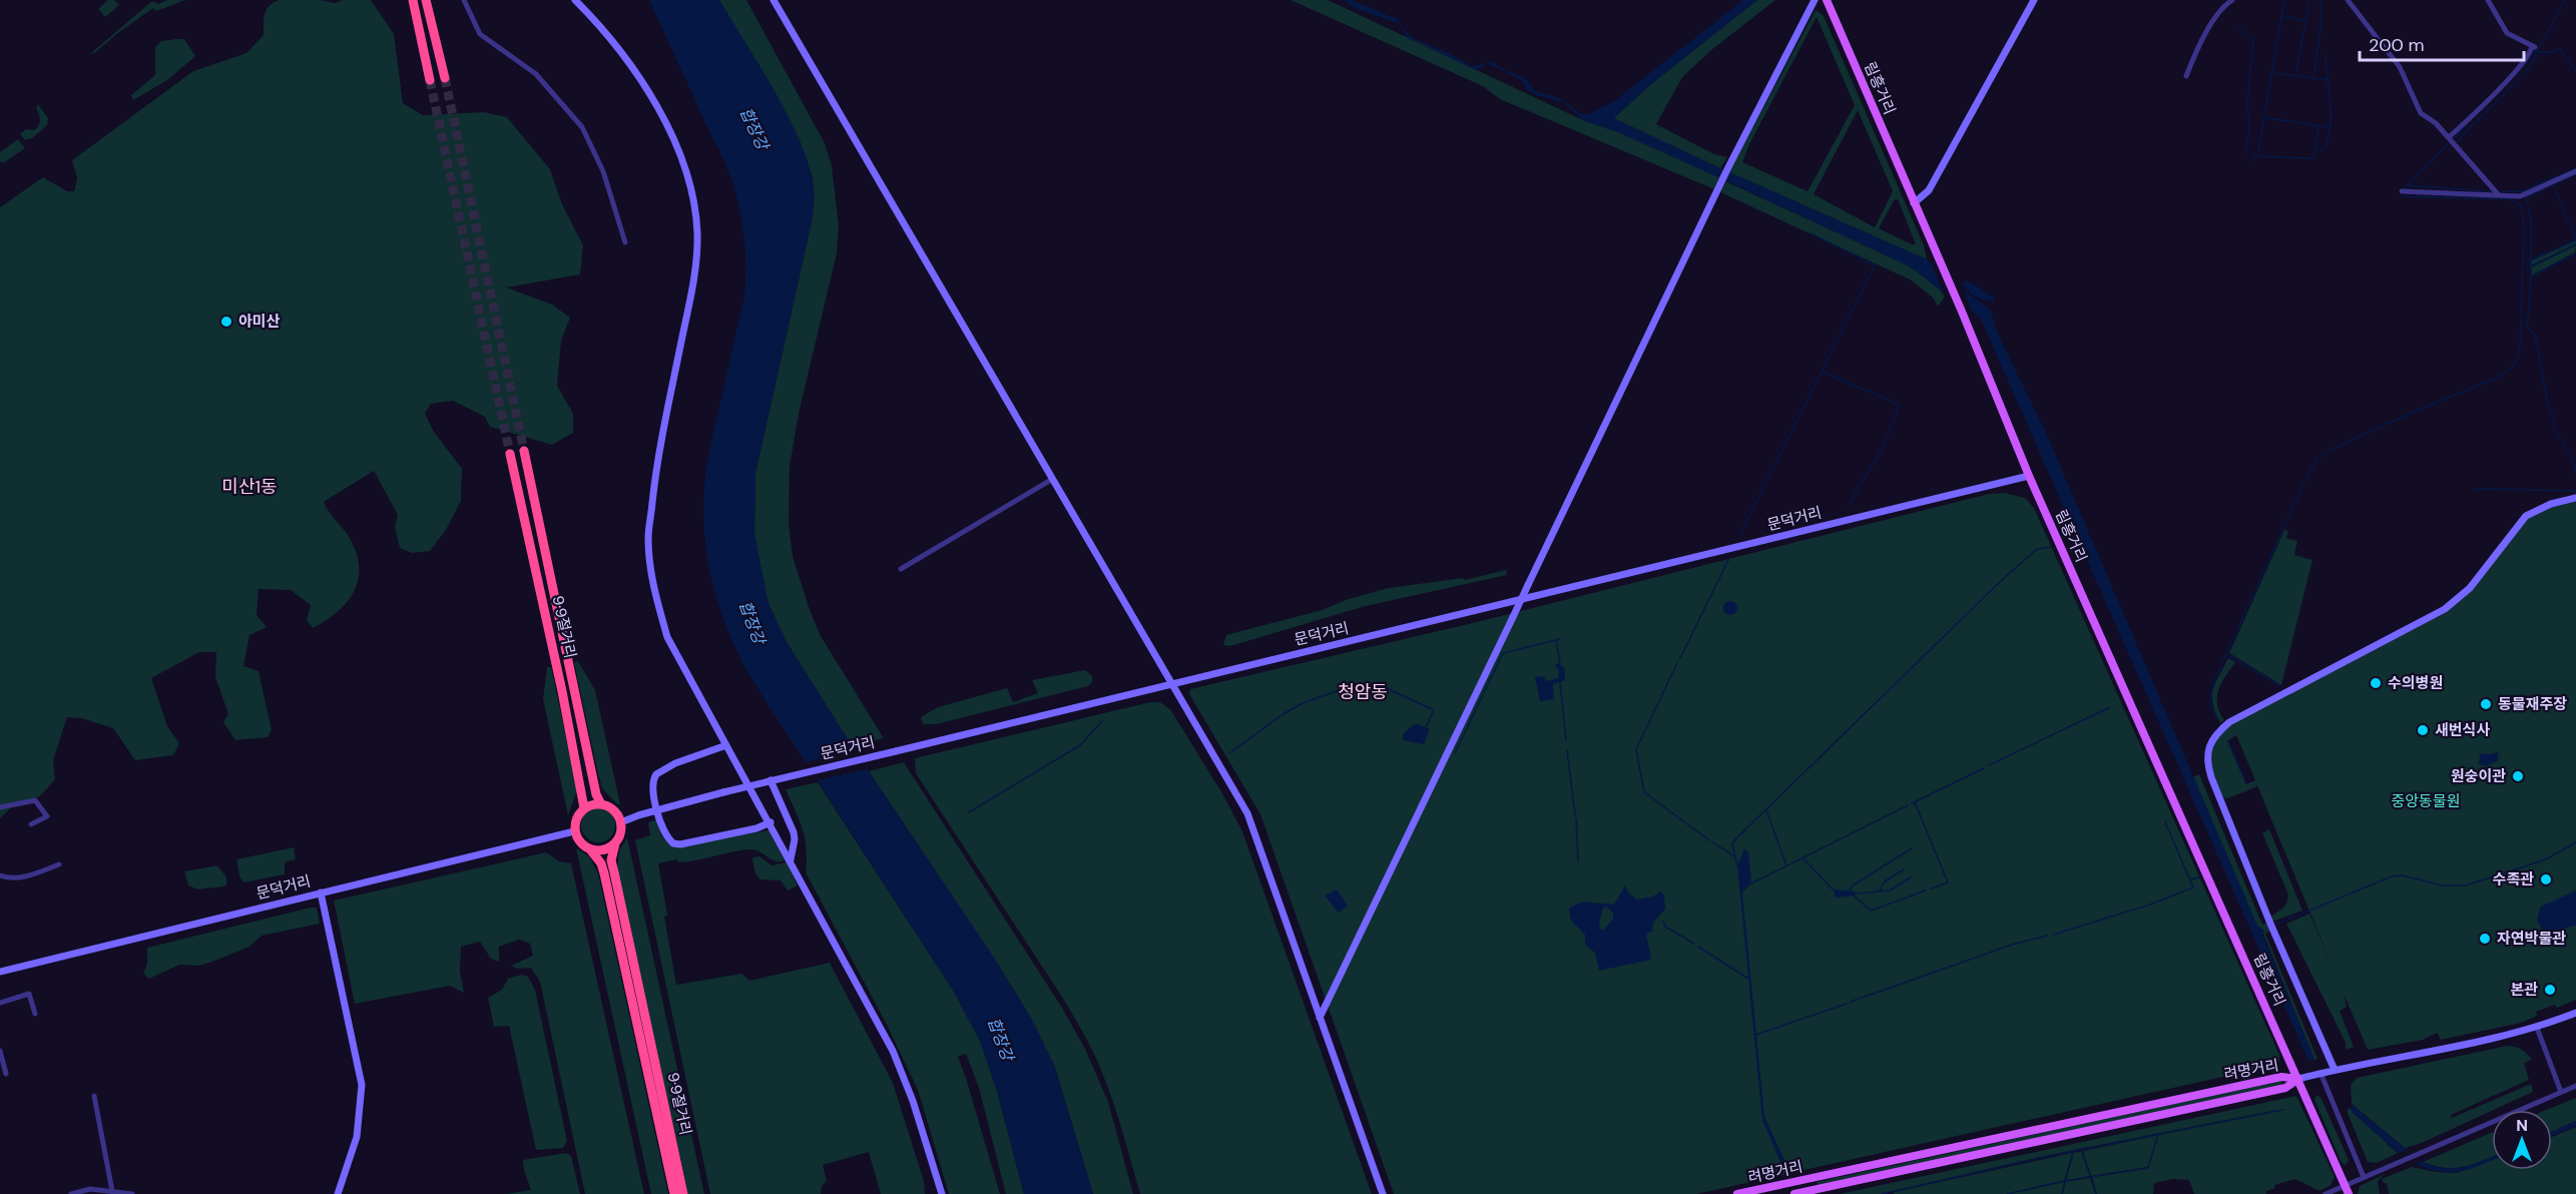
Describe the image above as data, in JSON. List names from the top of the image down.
{
  "streets": {
    "highway": ["9·9절거리"],
    "main road": ["림흥거리", "려명거리"],
    "street": ["문덕거리"]
  },
  "crossings": [
    ["림흥거리", "문덕거리"],
    ["림흥거리", "려명거리"],
    ["문덕거리", "9·9절거리"]
  ],
  "districts": ["미산1동", "청암동"],
  "water": ["합장강"],
  "parks": ["중앙동물원"],
  "places": [
    "아미산",
    "수의병원",
    "동물재주장",
    "새번식사",
    "원숭이관",
    "수족관",
    "자연박물관",
    "본관"
  ],
  "scale_bar": "200 m",
  "north": "top"
}
